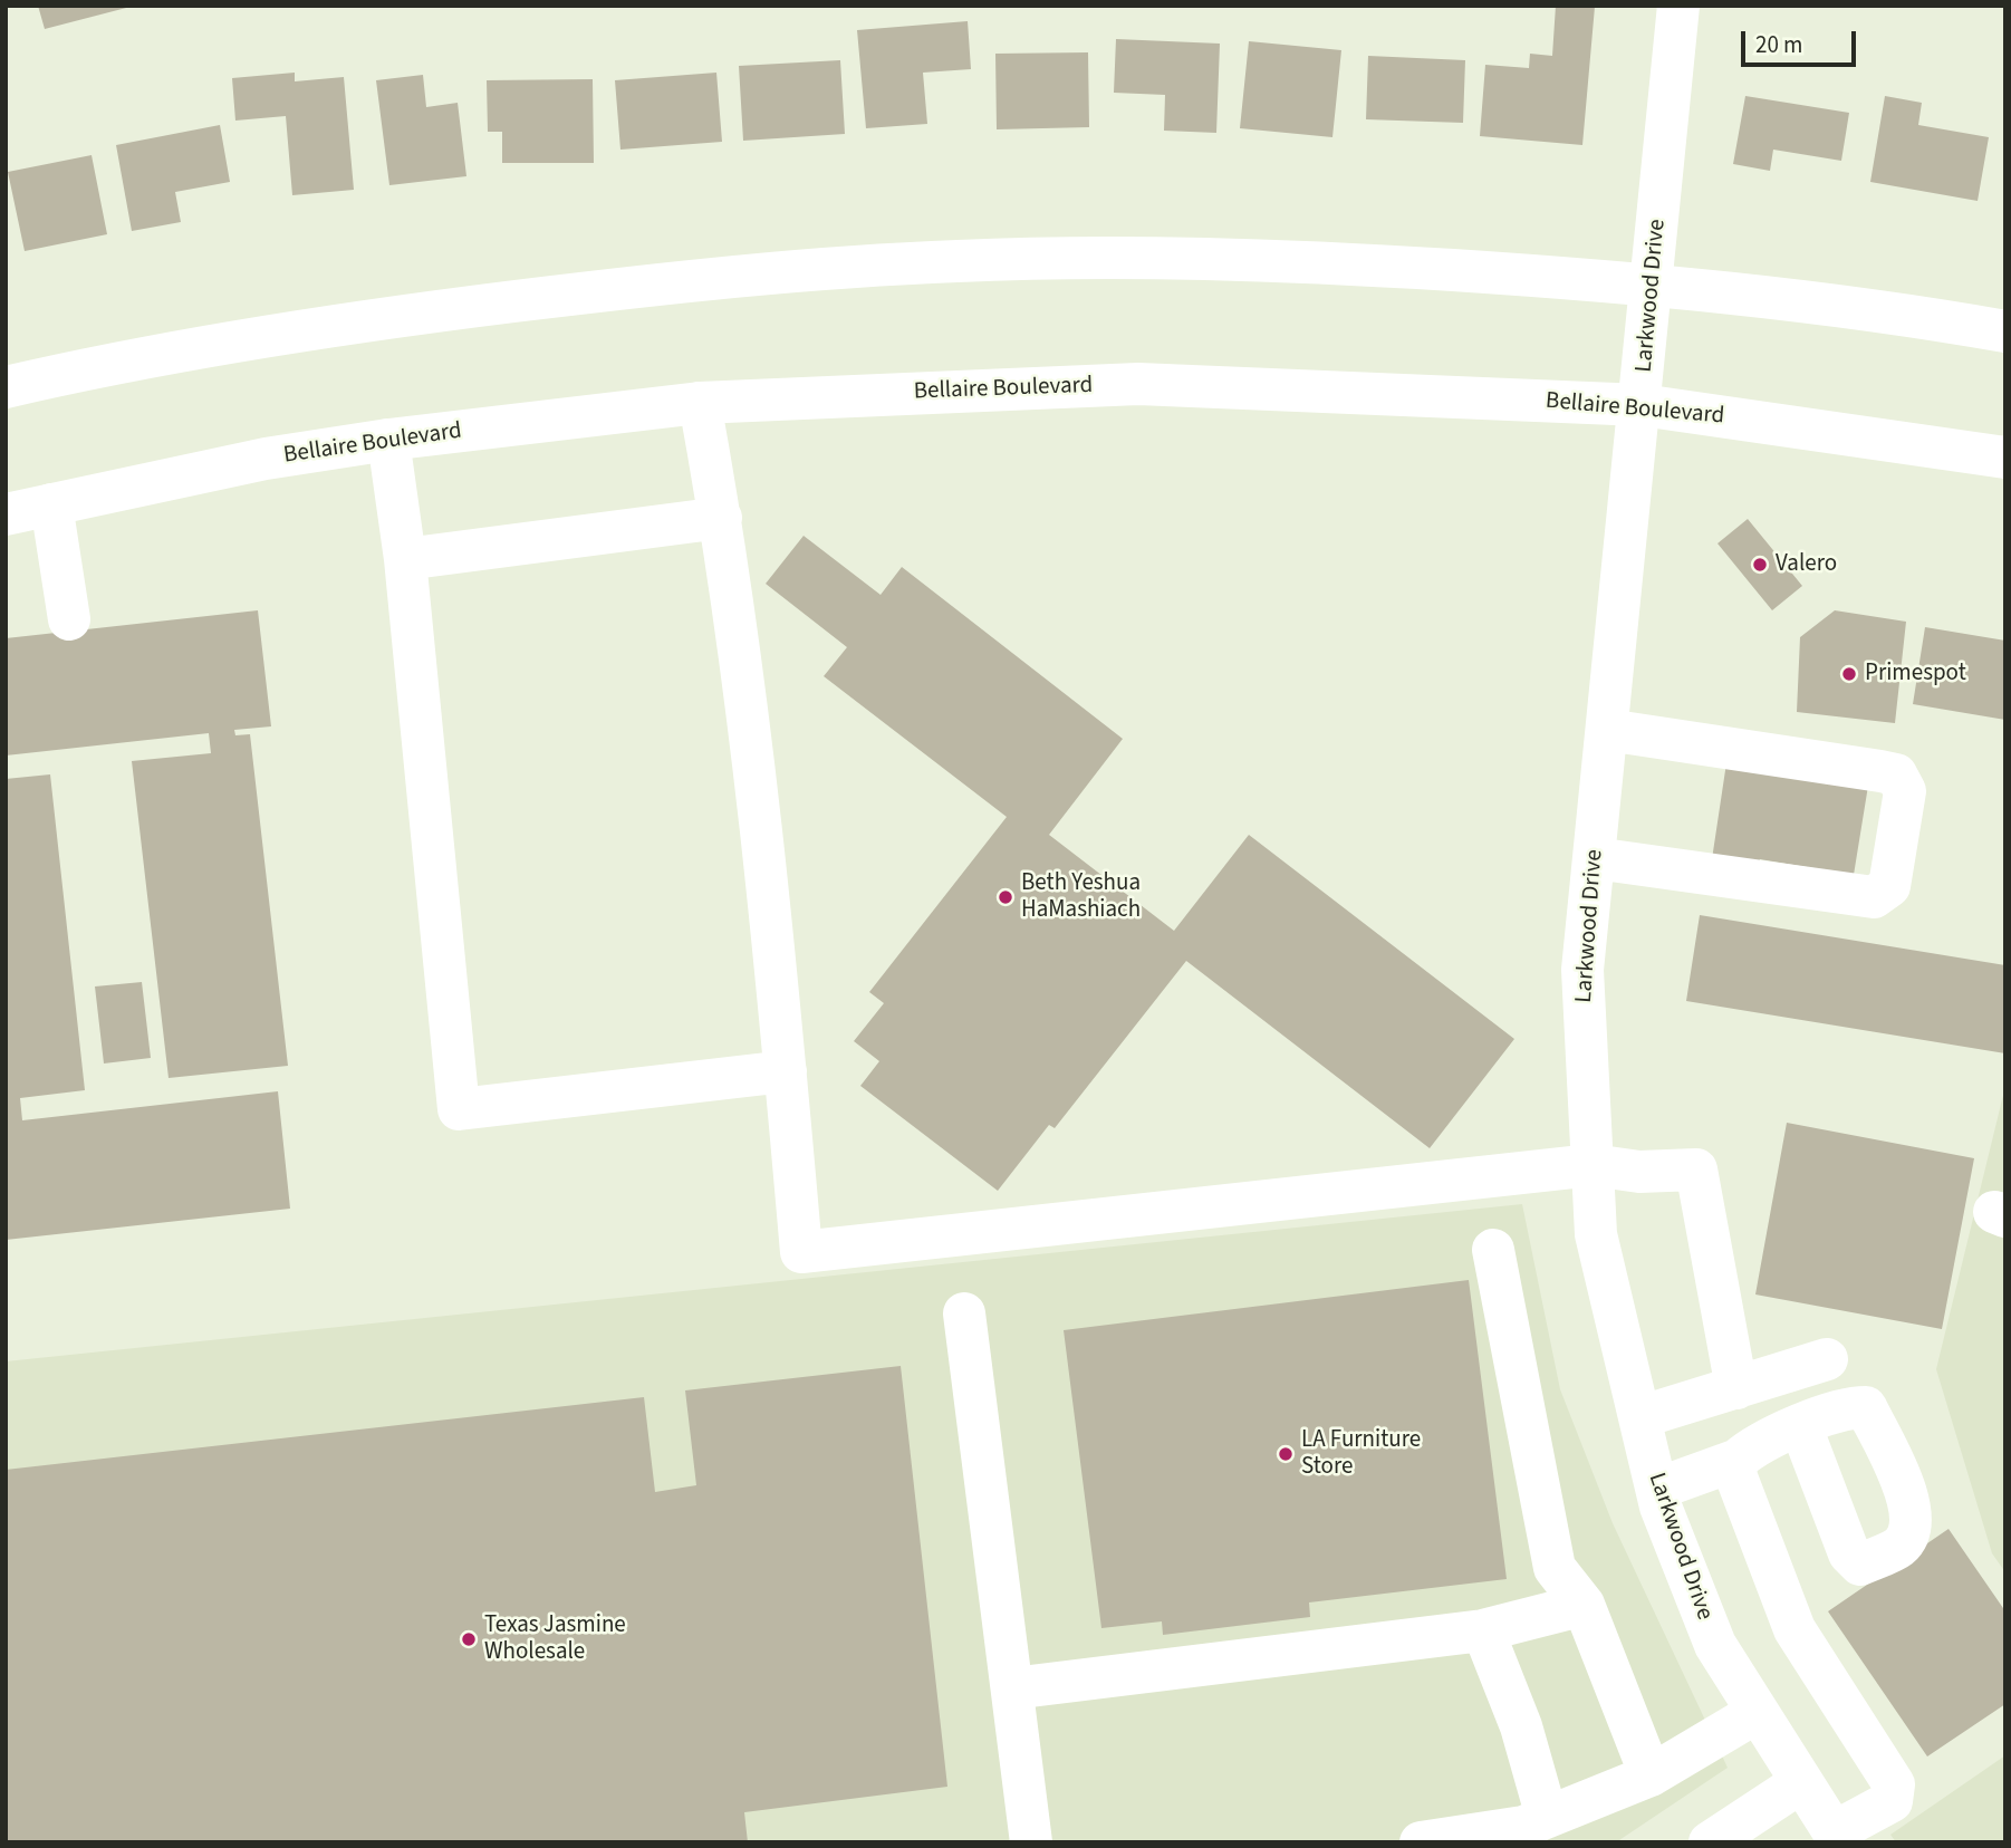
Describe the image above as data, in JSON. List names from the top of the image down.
{
  "streets": {
    "main road": ["Larkwood Drive", "Bellaire Boulevard"]
  },
  "crossings": [
    ["Larkwood Drive", "Bellaire Boulevard"]
  ],
  "places": [
    "Valero",
    "Primespot",
    "Beth Yeshua HaMashiach",
    "LA Furniture Store",
    "Texas Jasmine Wholesale"
  ],
  "scale_bar": "20 m"
}
